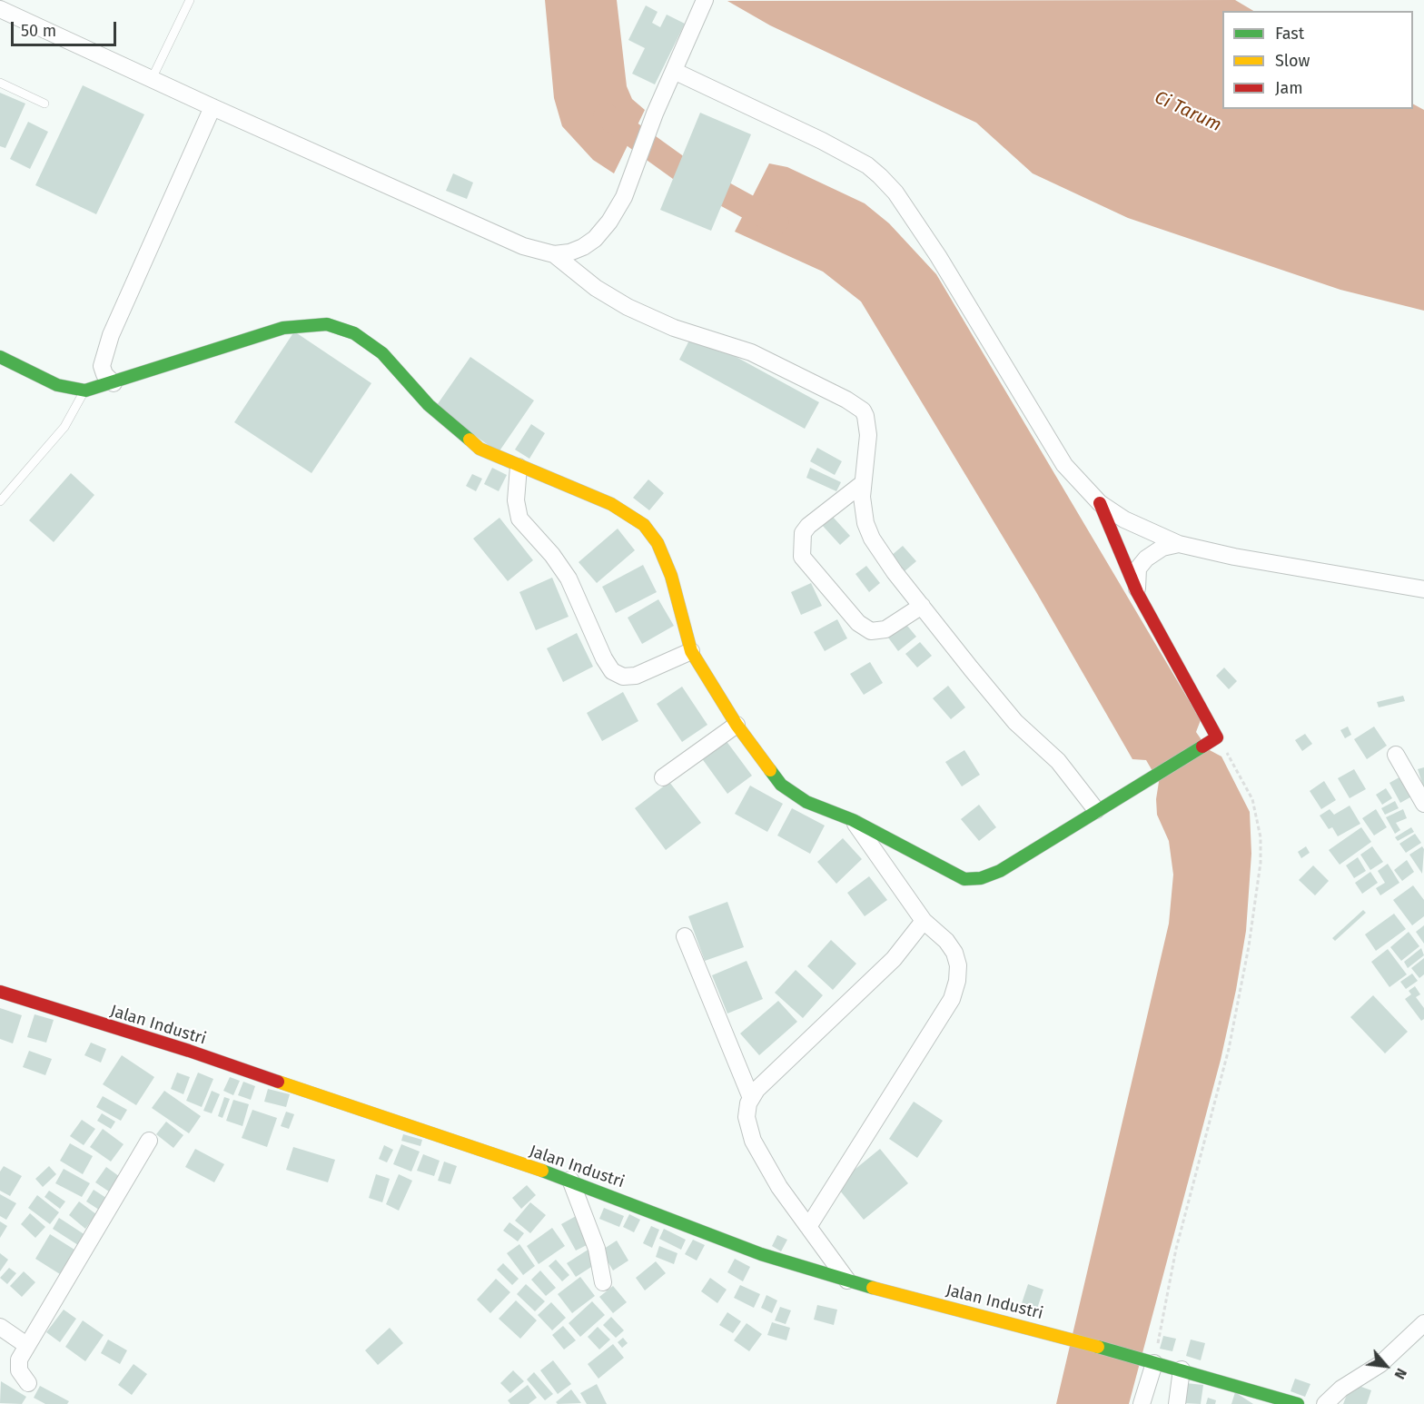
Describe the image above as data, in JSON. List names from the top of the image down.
{
  "streets": {
    "street": ["Jalan Industri"]
  },
  "water": ["Ci Tarum"],
  "legend": ["Fast", "Slow", "Jam"],
  "scale_bar": "50 m",
  "north": "bottom right"
}
